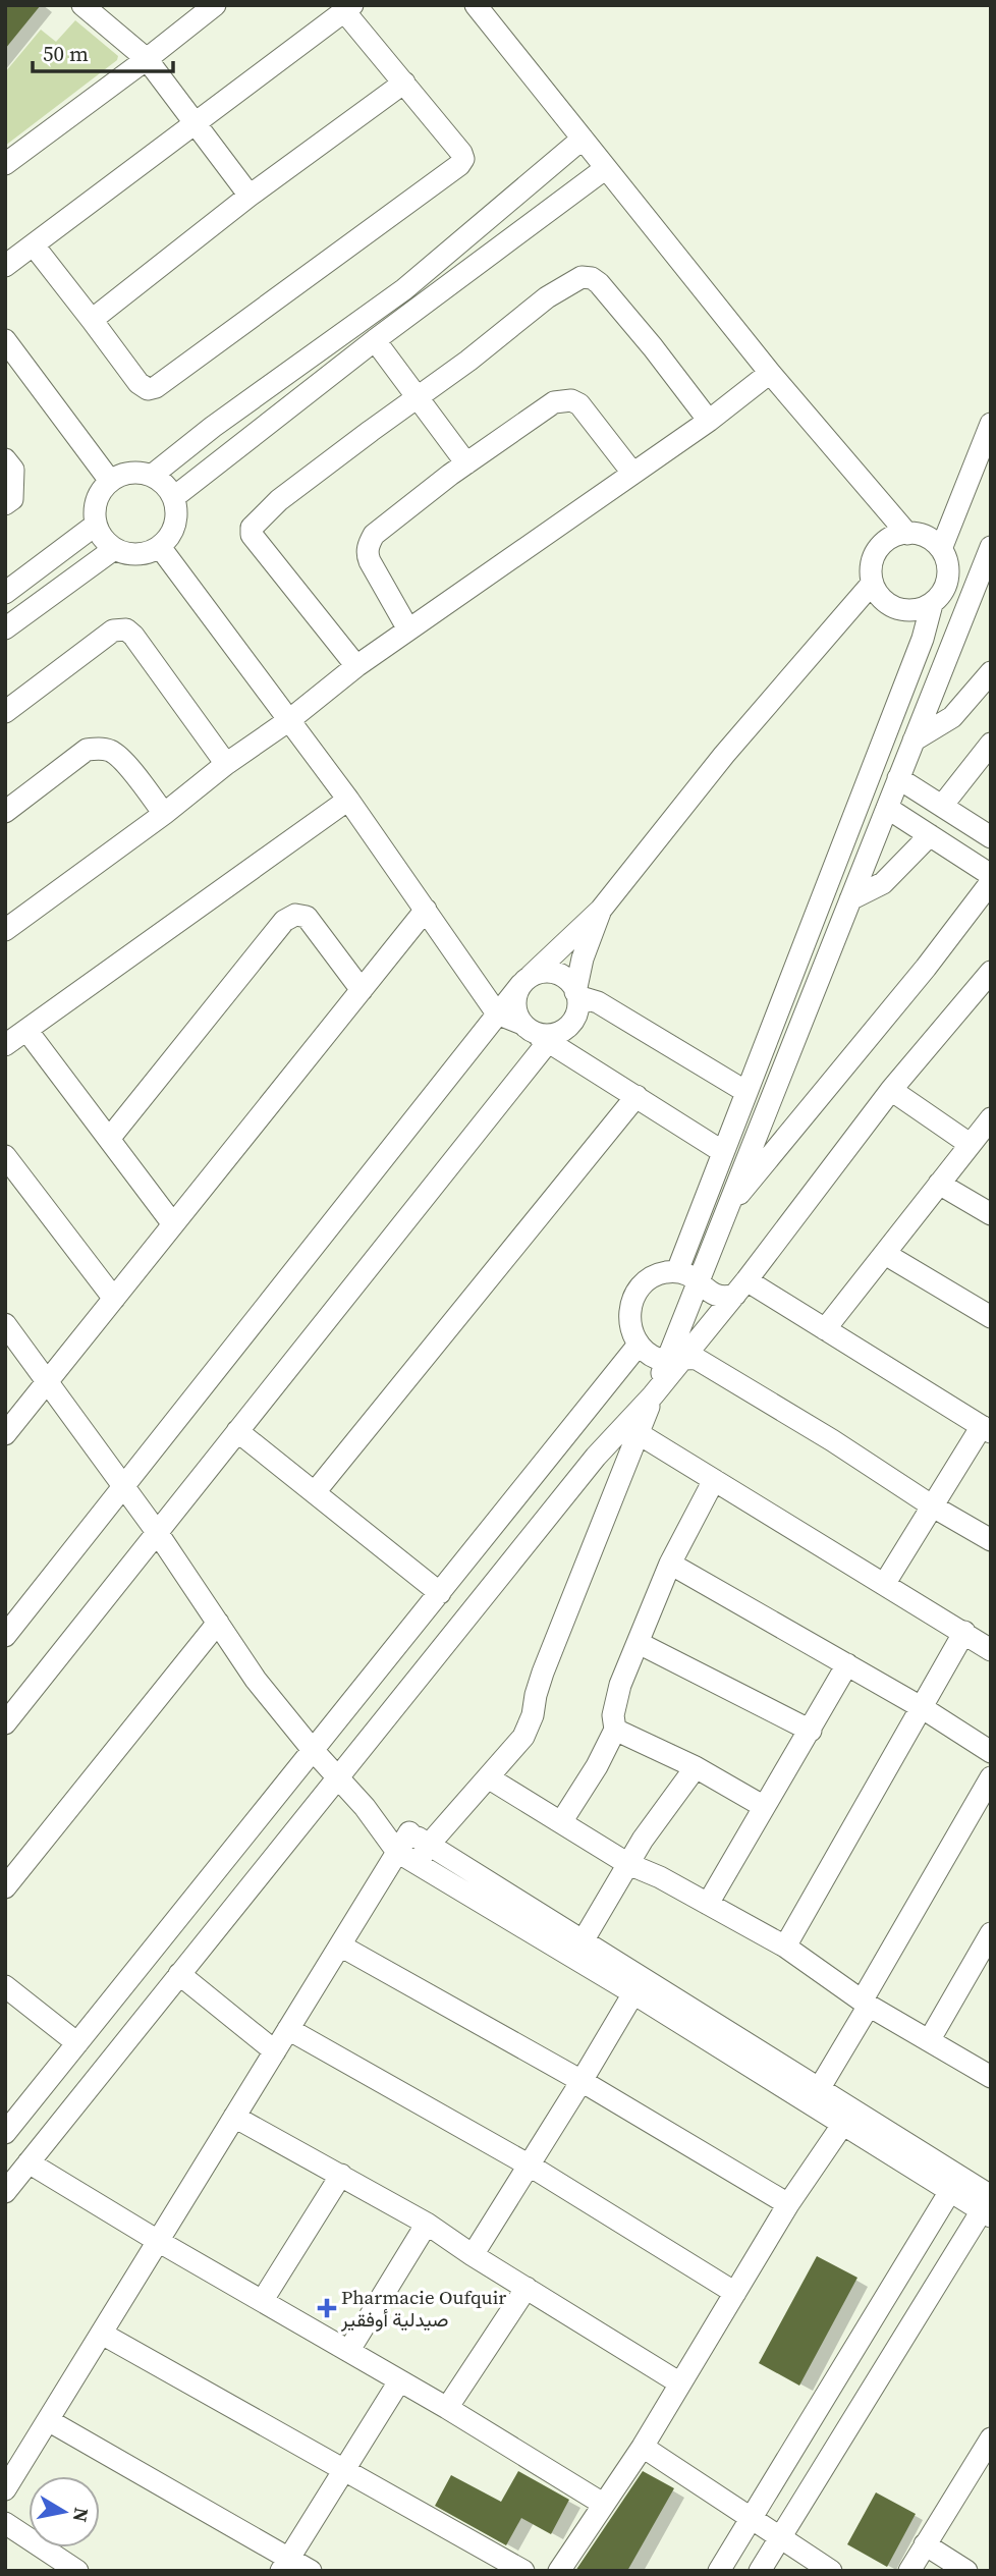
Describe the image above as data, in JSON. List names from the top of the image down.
{
  "places": {
    "health": ["Pharmacie Oufquir صيدلية أوفقير"]
  },
  "scale_bar": "50 m",
  "north": "right"
}
